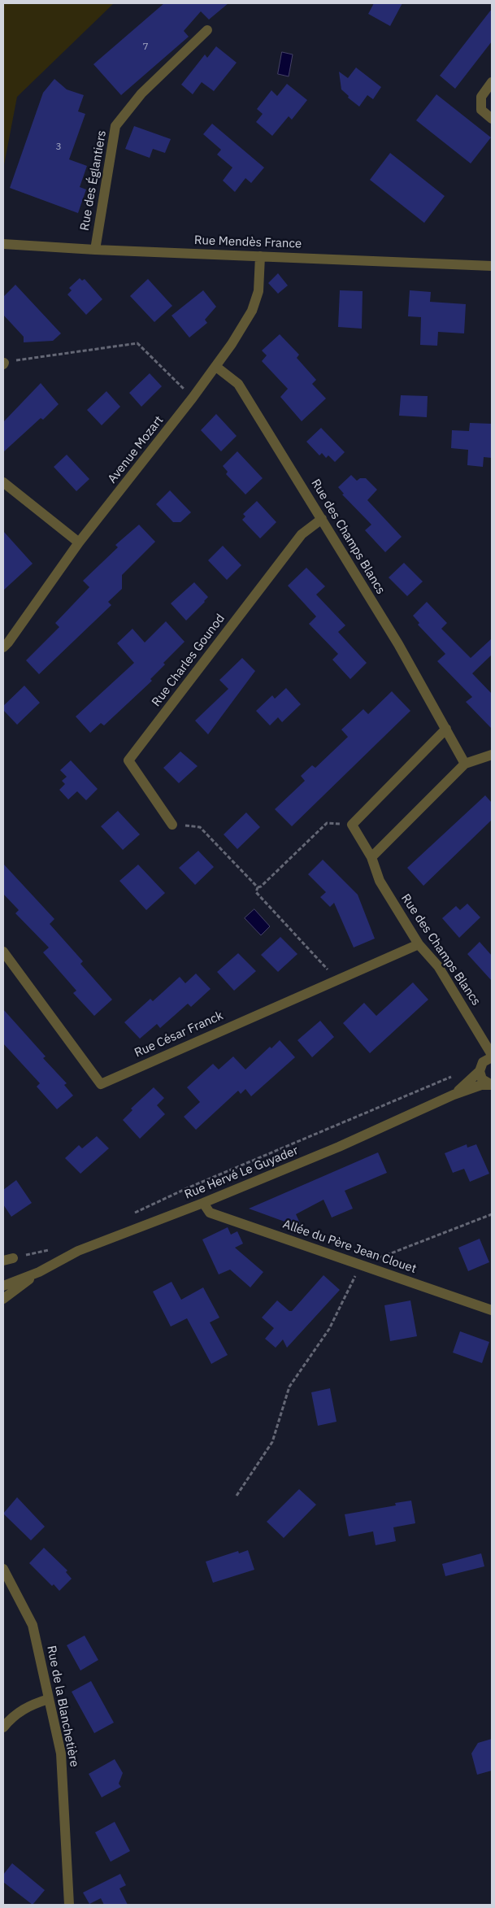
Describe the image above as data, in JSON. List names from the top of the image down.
{
  "streets": {
    "street": [
      "Rue des Églantiers",
      "Rue Mendès France",
      "Avenue Mozart",
      "Rue des Champs Blancs",
      "Rue Charles Gounod",
      "Rue César Franck",
      "Rue Hervé Le Guyader",
      "Allée du Père Jean Clouet",
      "Rue de la Blanchetière"
    ]
  },
  "crossings": [
    ["Rue des Églantiers", "Rue Mendès France"],
    ["Rue Mendès France", "Avenue Mozart"],
    ["Avenue Mozart", "Rue des Champs Blancs"],
    ["Rue des Champs Blancs", "Rue Charles Gounod"],
    ["Rue des Champs Blancs", "Rue César Franck"],
    ["Rue des Champs Blancs", "Rue Hervé Le Guyader"],
    ["Rue Hervé Le Guyader", "Allée du Père Jean Clouet"]
  ],
  "house_numbers": ["7", "3"]
}
